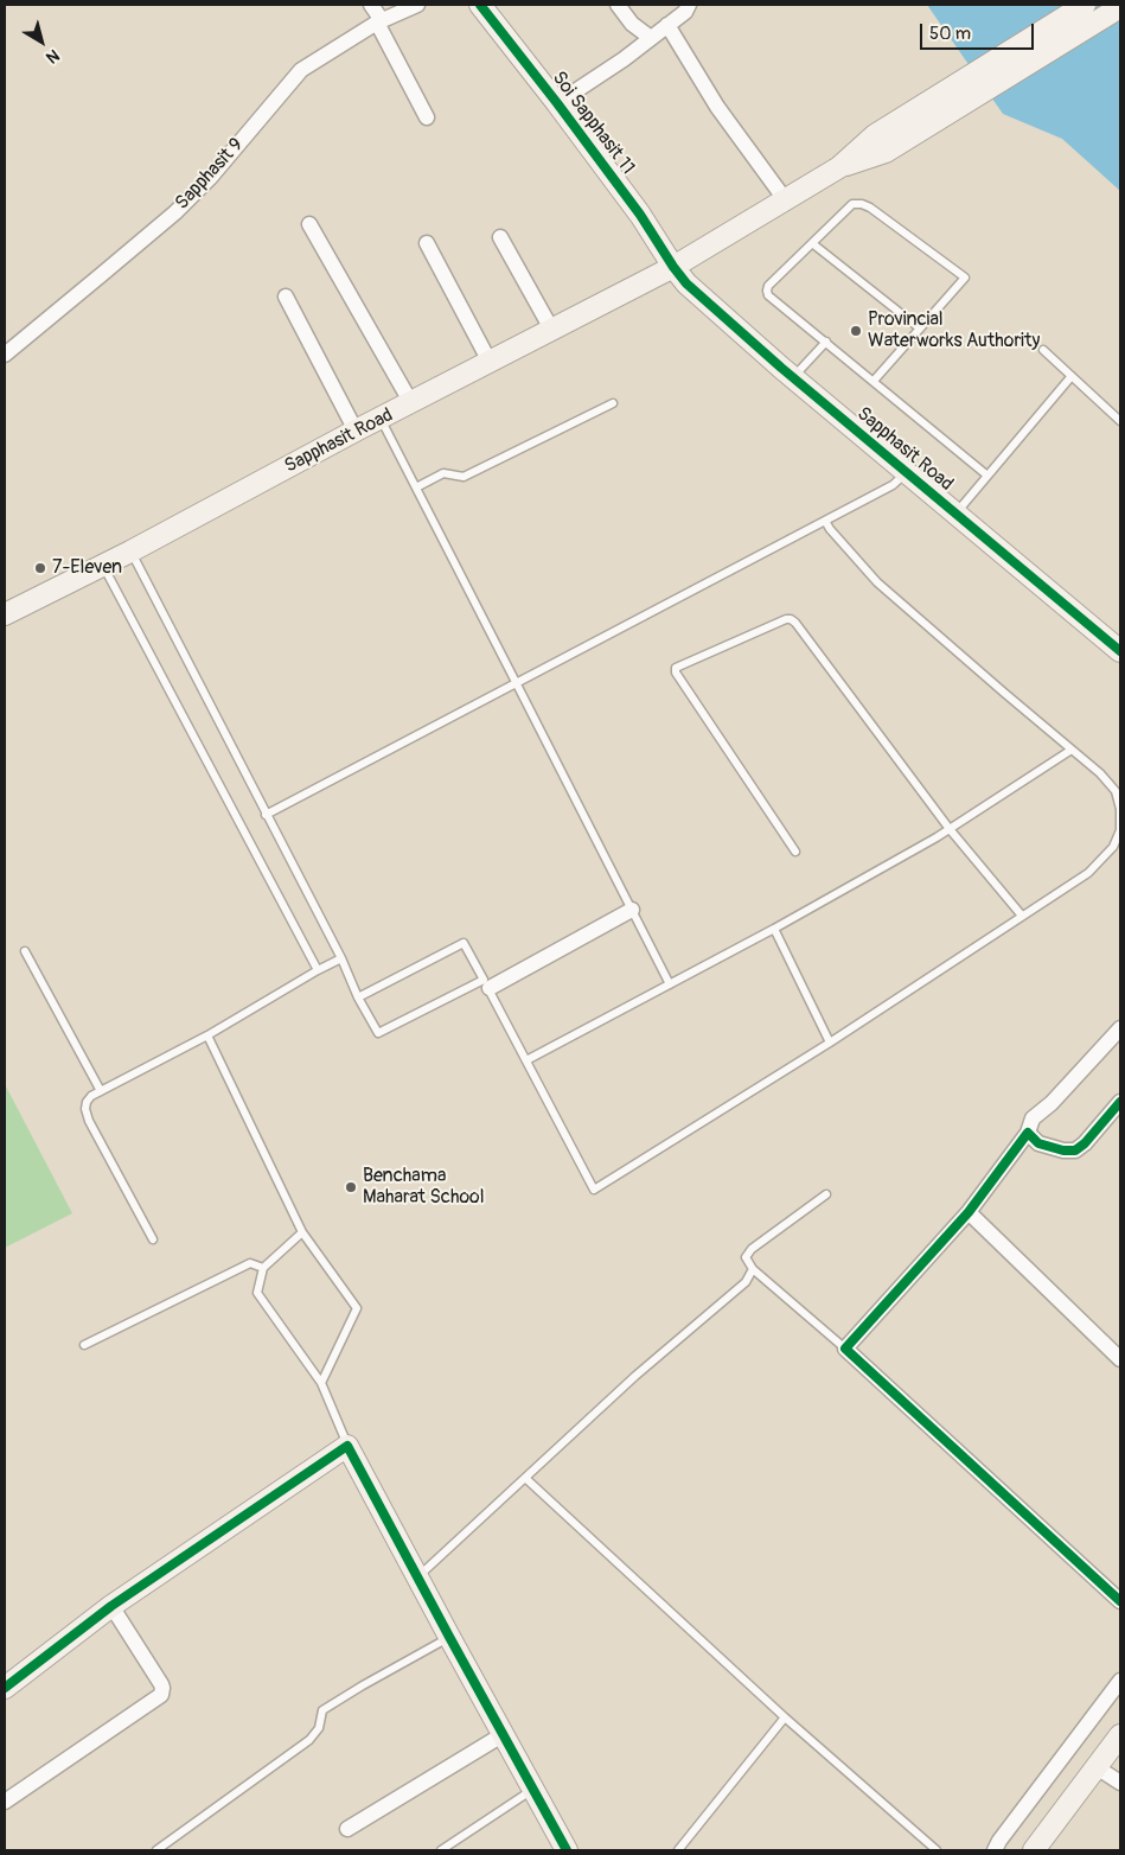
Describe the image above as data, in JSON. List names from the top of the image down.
{
  "streets": {
    "street": ["Soi Sapphasit 11", "Sapphasit 9", "Sapphasit Road"]
  },
  "crossings": [
    ["Soi Sapphasit 11", "Sapphasit Road"]
  ],
  "places": ["Provincial Waterworks Authority", "7-Eleven", "Benchama Maharat School"],
  "scale_bar": "50 m",
  "north": "bottom right"
}
